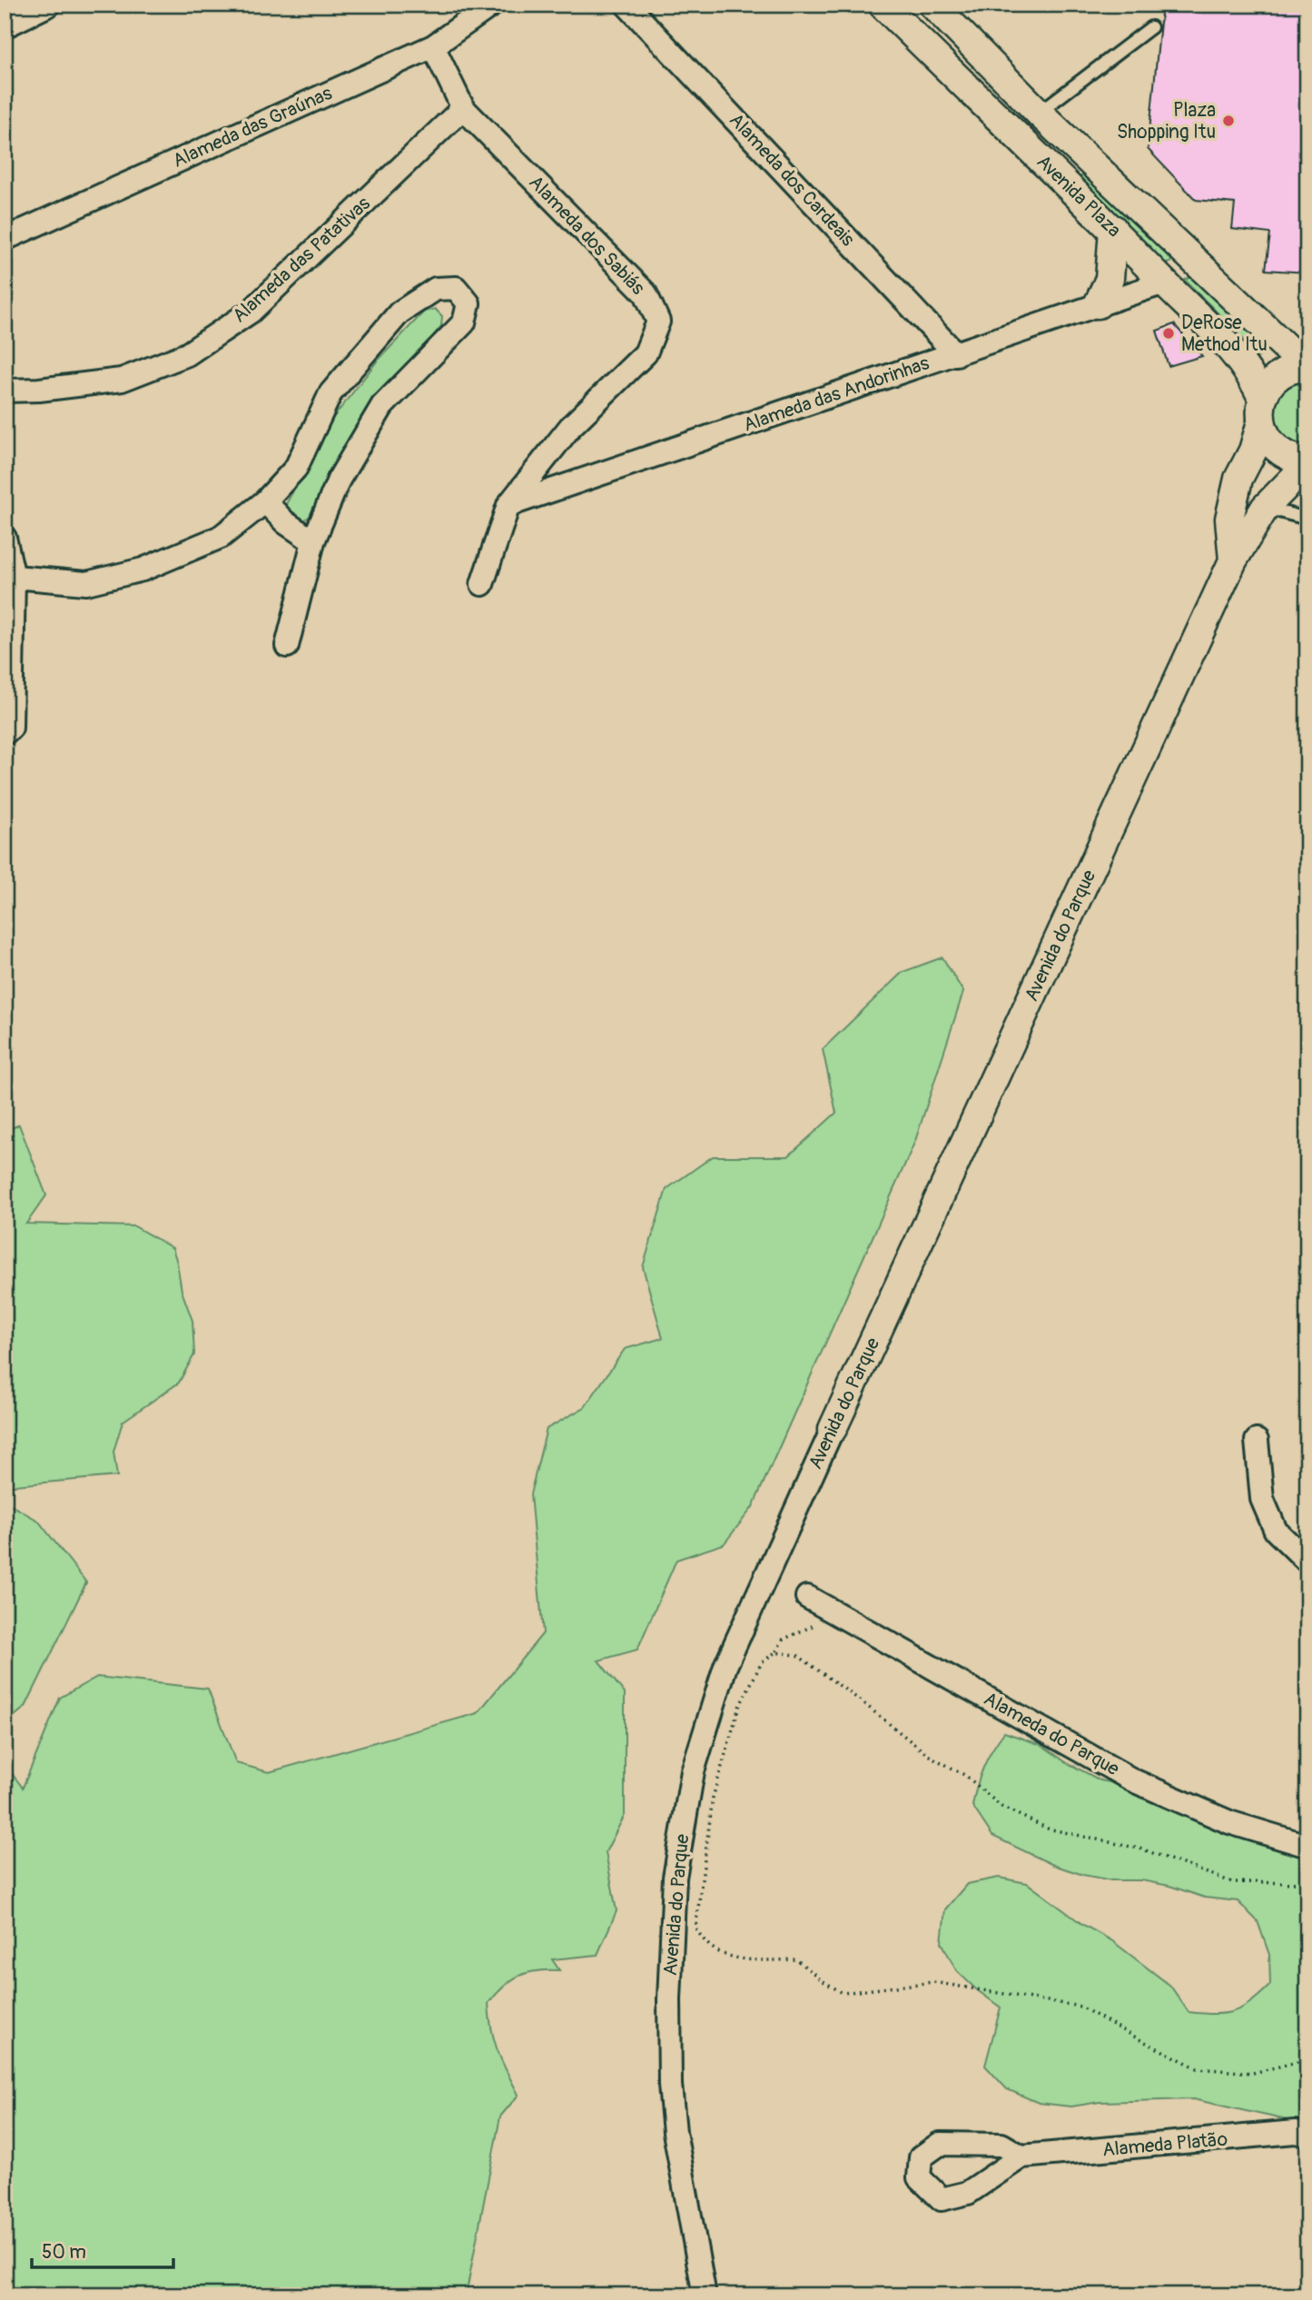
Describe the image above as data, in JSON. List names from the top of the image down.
{
  "streets": {
    "street": [
      "Alameda das Graúnas",
      "Alameda dos Cardeais",
      "Avenida Plaza",
      "Alameda dos Sabiás",
      "Alameda das Patativas",
      "Alameda das Andorinhas",
      "Avenida do Parque",
      "Alameda do Parque",
      "Alameda Platão"
    ]
  },
  "crossings": [
    ["Alameda das Graúnas", "Alameda dos Sabiás"],
    ["Alameda dos Cardeais", "Alameda das Andorinhas"],
    ["Avenida Plaza", "Alameda das Andorinhas"],
    ["Avenida Plaza", "Avenida do Parque"],
    ["Alameda dos Sabiás", "Alameda das Patativas"],
    ["Alameda dos Sabiás", "Alameda das Andorinhas"]
  ],
  "places": ["Plaza Shopping Itu", "DeRose Method Itu"],
  "scale_bar": "50 m"
}
